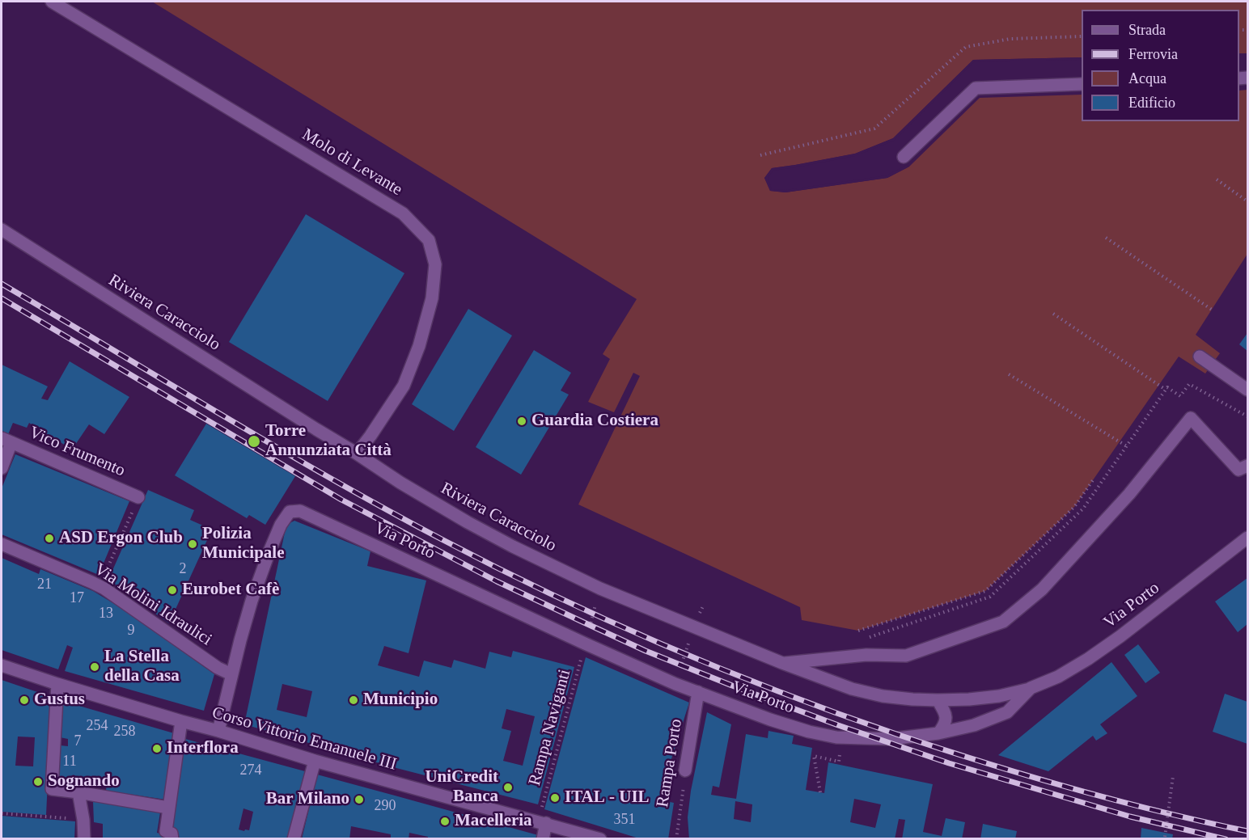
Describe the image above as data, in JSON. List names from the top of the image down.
{
  "streets": {
    "street": [
      "Molo di Levante",
      "Riviera Caracciolo",
      "Vico Frumento",
      "Via Porto",
      "Via Molini Idraulici",
      "Corso Vittorio Emanuele III",
      "Rampa Porto"
    ],
    "path": ["Rampa Naviganti"]
  },
  "crossings": [
    ["Molo di Levante", "Riviera Caracciolo"],
    ["Riviera Caracciolo", "Via Porto"],
    ["Via Porto", "Via Molini Idraulici"],
    ["Via Porto", "Rampa Porto"]
  ],
  "places": [
    "Guardia Costiera",
    "Torre Annunziata Città",
    "ASD Ergon Club",
    "Polizia Municipale",
    "Eurobet Cafè",
    "La Stella della Casa",
    "Gustus",
    "Municipio",
    "Interflora",
    "Sognando",
    "UniCredit Banca",
    "ITAL - UIL",
    "Bar Milano",
    "Macelleria"
  ],
  "house_numbers": [
    "2",
    "21",
    "17",
    "13",
    "9",
    "254",
    "258",
    "7",
    "11",
    "274",
    "290",
    "351"
  ],
  "legend": [
    "Strada",
    "Ferrovia",
    "Acqua",
    "Edificio"
  ]
}
